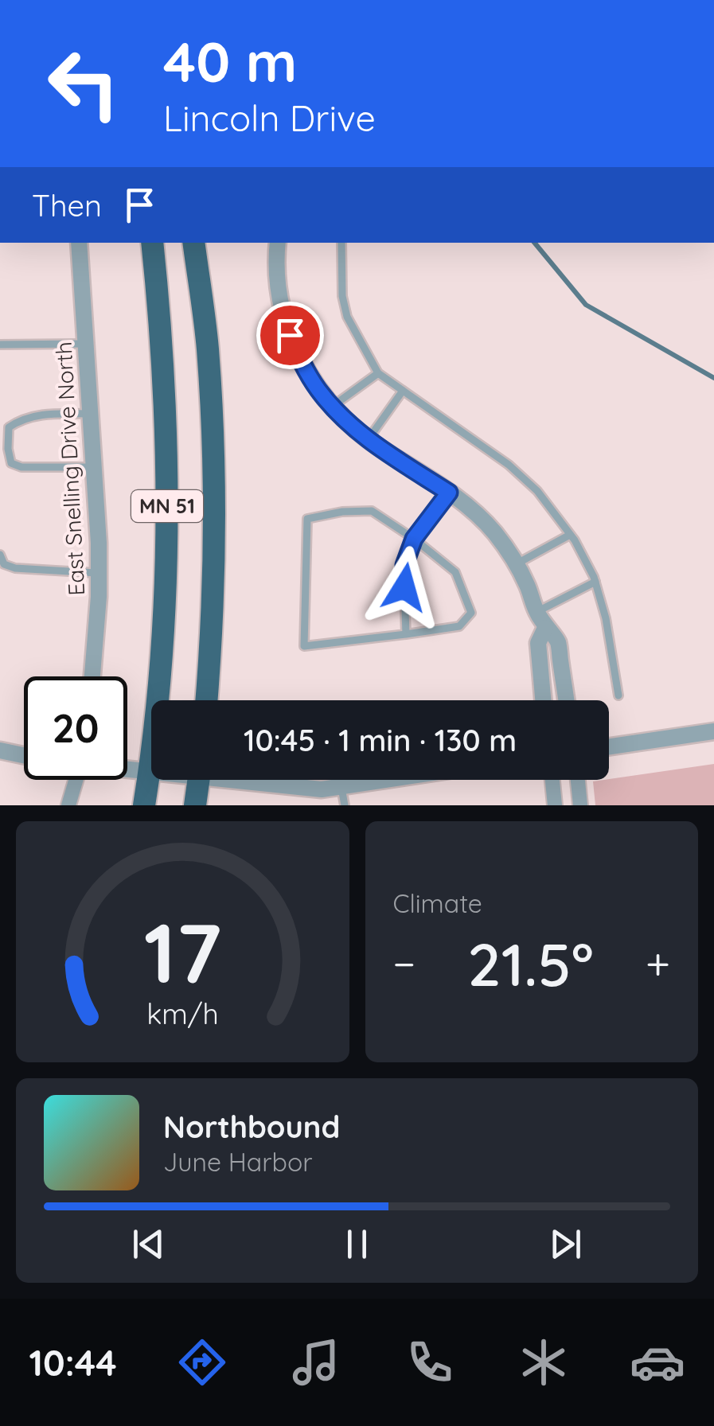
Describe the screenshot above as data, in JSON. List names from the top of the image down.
{
  "streets": {
    "highway": ["MN 51"],
    "street": ["East Snelling Drive North"]
  },
  "page": {
    "turn": ["40 m", "Lincoln Drive"],
    "then": "Then",
    "limit": "20",
    "trip": "10:45 · 1 min · 130 m",
    "tile": "Climate",
    "heat": ["−", "21.5°", "+"],
    "song": ["Northbound", "June Harbor"],
    "tabs": "10:44",
    "gauge": ["17", "km/h"]
  }
}
